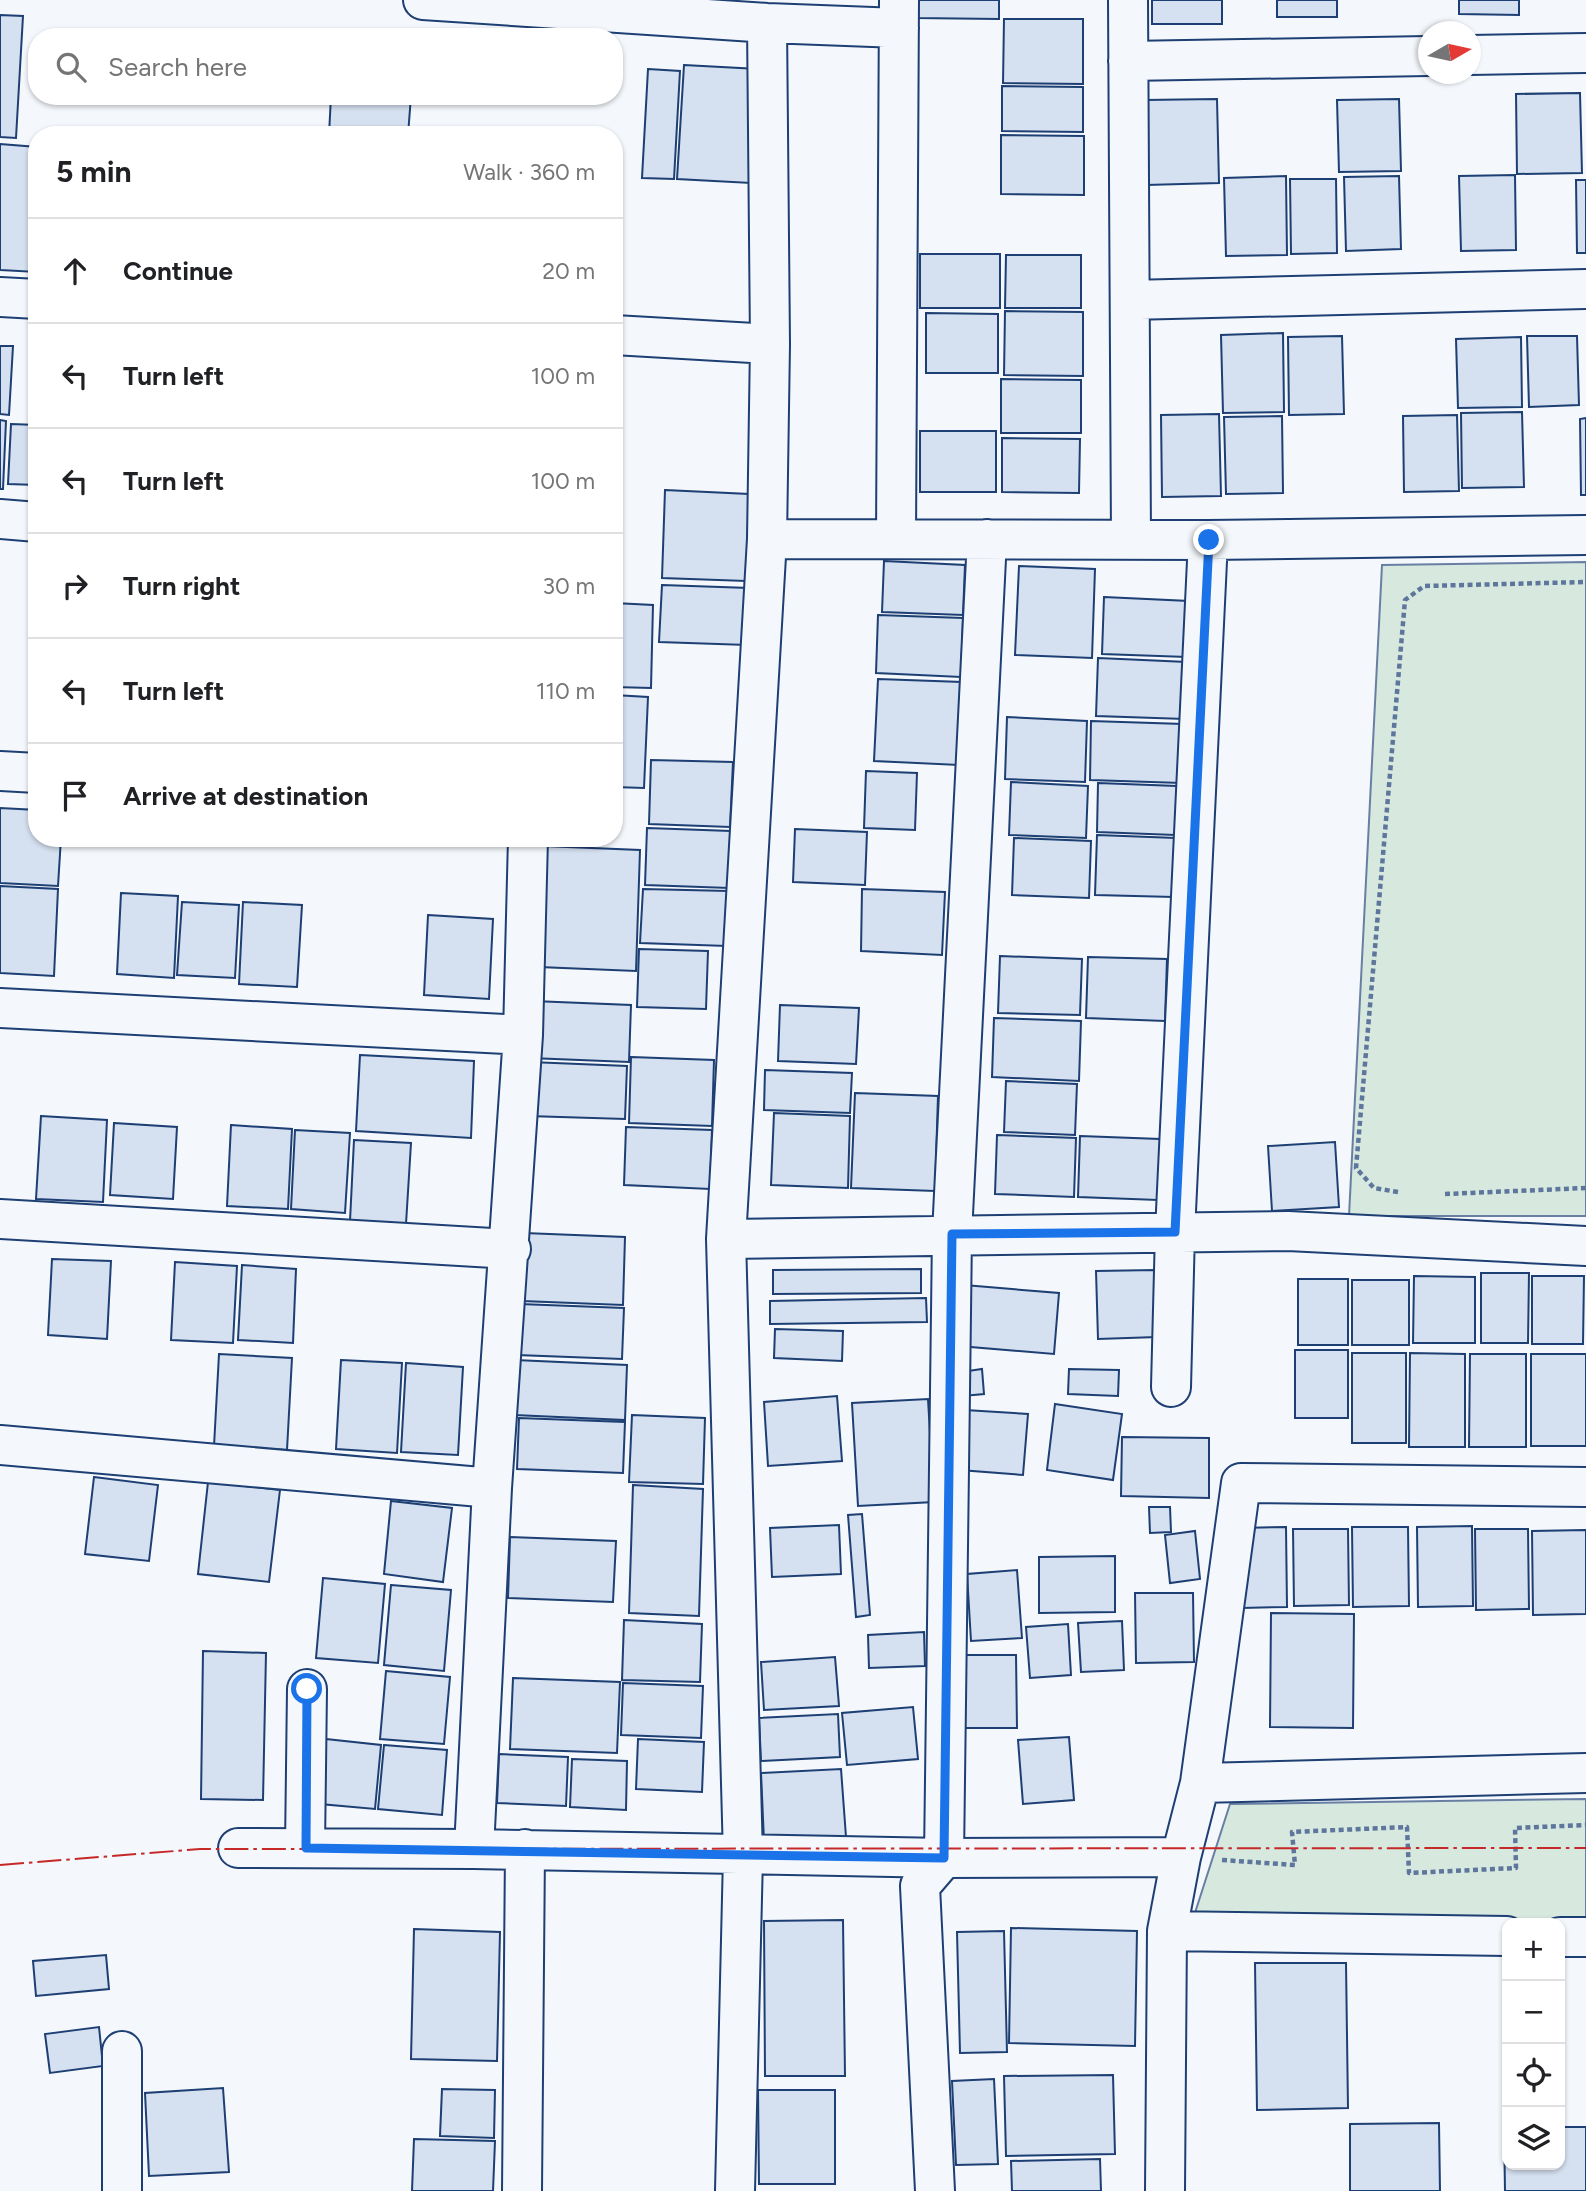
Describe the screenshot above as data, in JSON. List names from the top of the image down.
{
  "north": "right",
  "page": {
    "search": "Search here",
    "heading": ["5 min", "Walk · 360 m"],
    "list": [
      ["Continue", "20 m"],
      ["Turn left", "100 m"],
      ["Turn left", "100 m"],
      ["Turn right", "30 m"],
      ["Turn left", "110 m"],
      "Arrive at destination"
    ],
    "map_buttons": ["+", "−"]
  }
}
